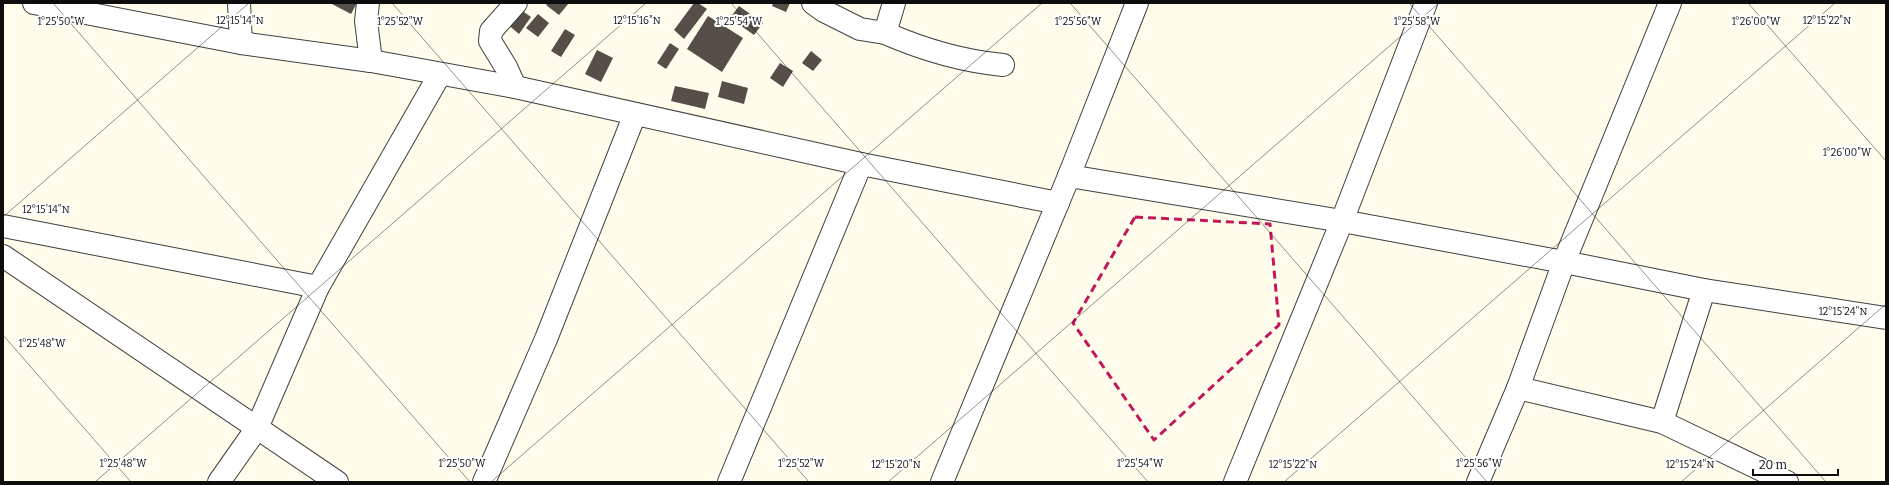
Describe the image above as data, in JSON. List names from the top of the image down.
{
  "scale_bar": "20 m",
  "coordinates": [
    "12°15'14\"N",
    "12°15'16\"N",
    "12°15'22\"N",
    "1°25'50\"W",
    "1°25'52\"W",
    "1°25'54\"W",
    "1°25'56\"W",
    "1°25'58\"W",
    "1°26'00\"W",
    "12°15'24\"N",
    "1°25'48\"W",
    "12°15'20\"N"
  ]
}
